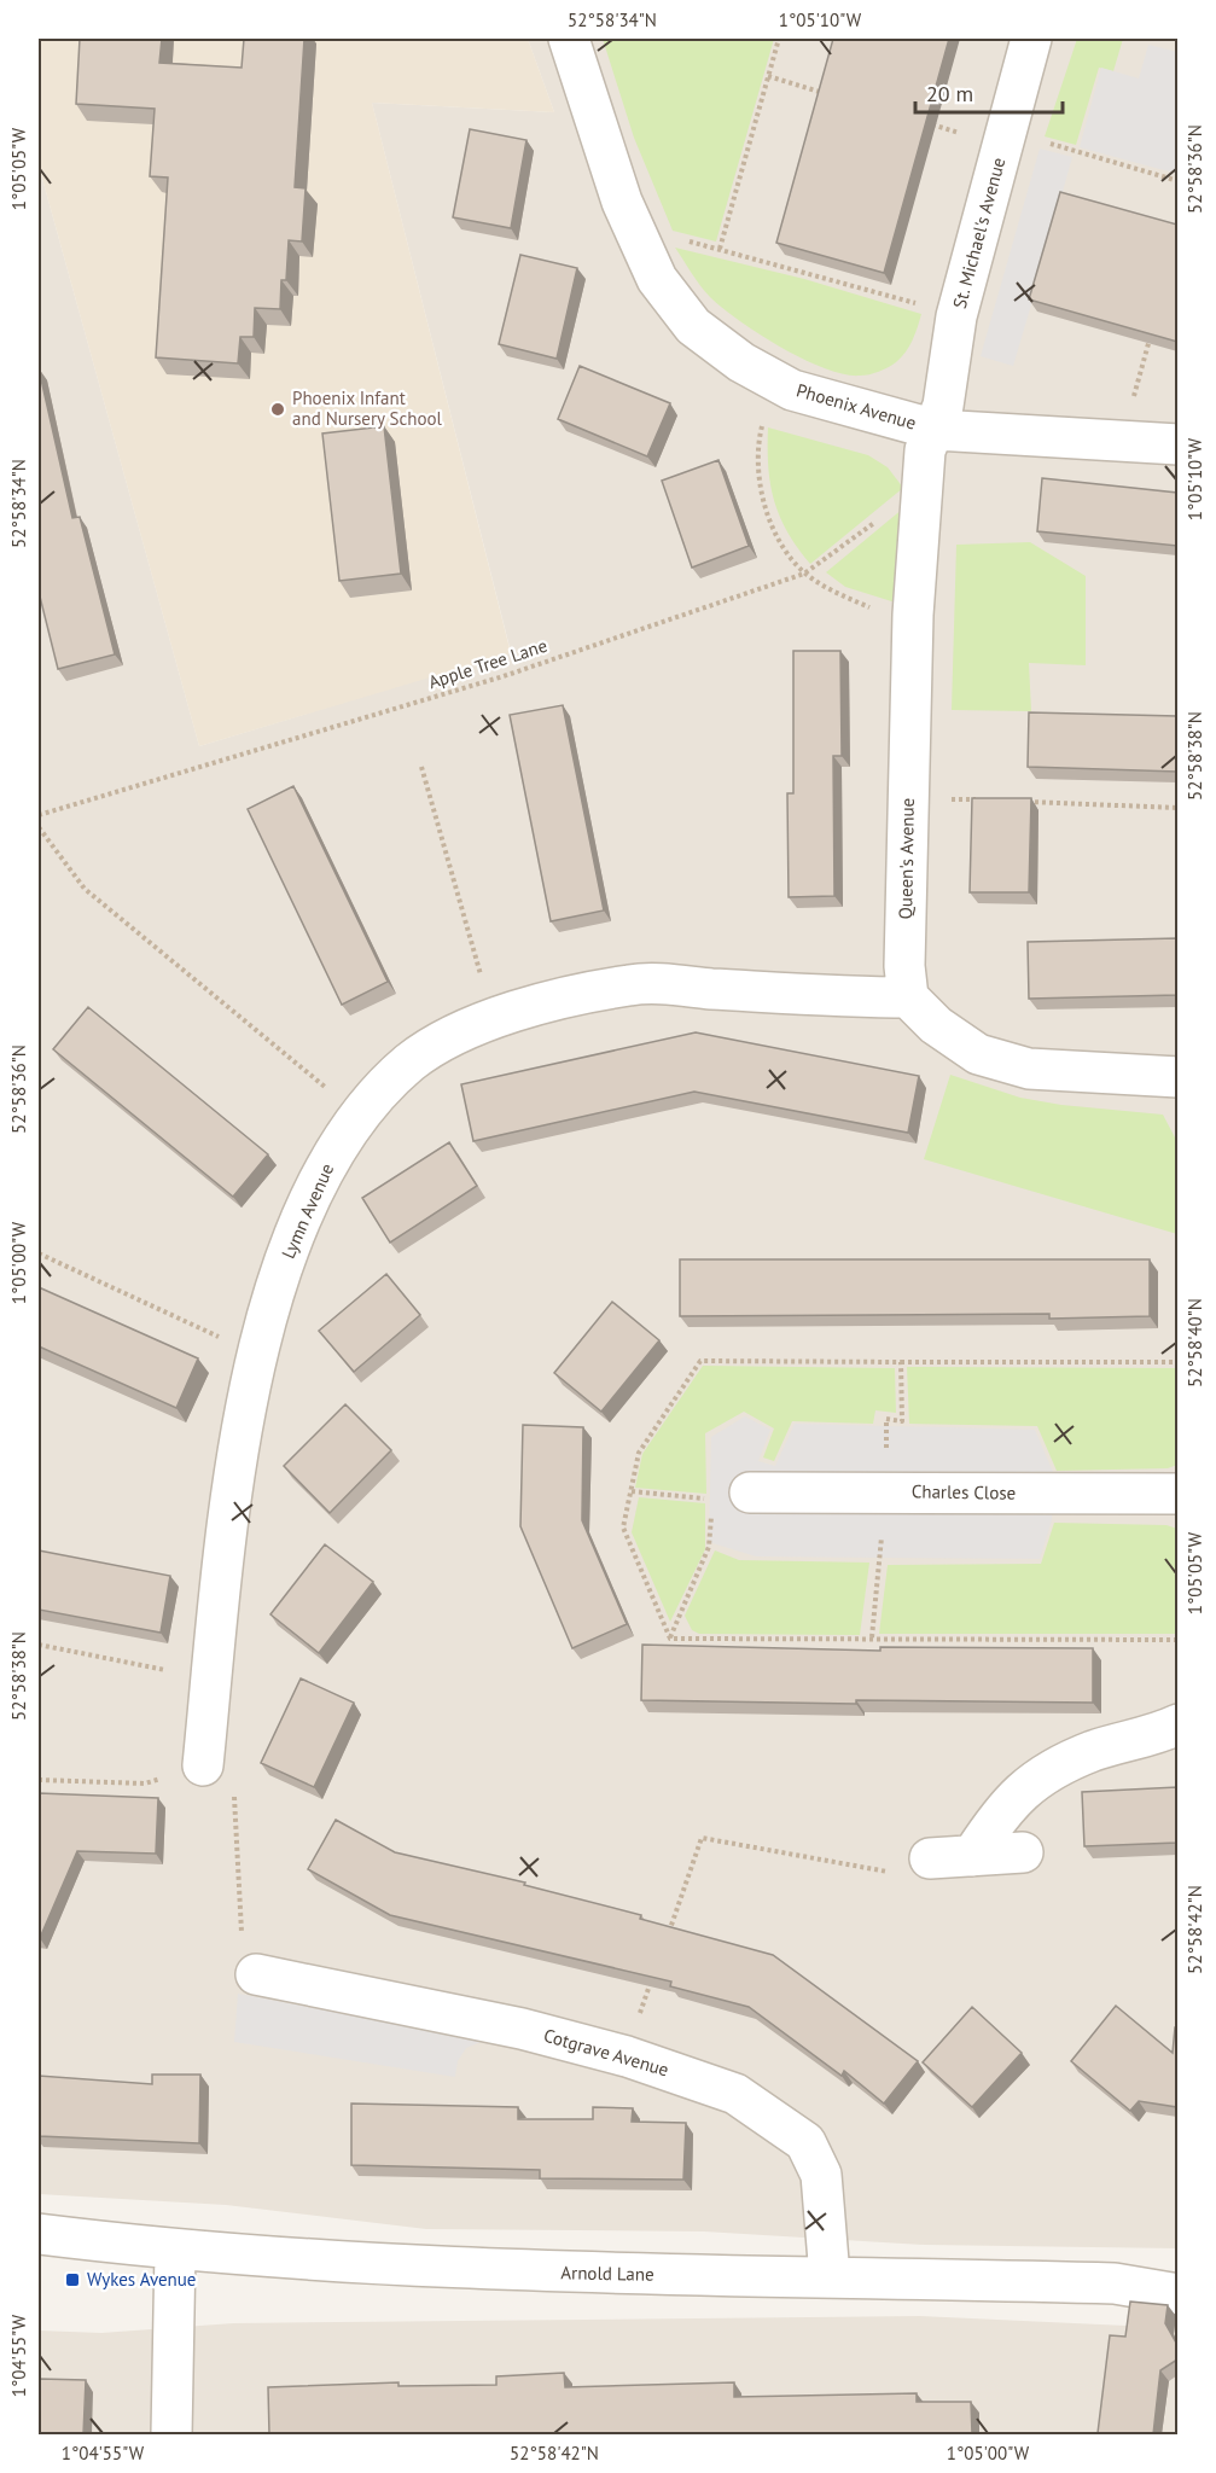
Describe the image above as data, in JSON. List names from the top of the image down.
{
  "streets": {
    "street": [
      "St. Michael's Avenue",
      "Phoenix Avenue",
      "Queen's Avenue",
      "Lymn Avenue",
      "Charles Close",
      "Cotgrave Avenue",
      "Arnold Lane"
    ],
    "path": ["Apple Tree Lane"]
  },
  "crossings": [
    ["St. Michael's Avenue", "Phoenix Avenue"],
    ["St. Michael's Avenue", "Queen's Avenue"],
    ["Phoenix Avenue", "Queen's Avenue"],
    ["Apple Tree Lane", "Queen's Avenue"],
    ["Queen's Avenue", "Lymn Avenue"],
    ["Cotgrave Avenue", "Arnold Lane"]
  ],
  "places": {
    "other": ["Phoenix Infant and Nursery School"],
    "transit": ["Wykes Avenue"]
  },
  "scale_bar": "20 m",
  "coordinates": [
    "52°58'34\"N",
    "1°05'10\"W",
    "52°58'36\"N",
    "1°05'05\"W",
    "52°58'38\"N",
    "1°05'00\"W",
    "52°58'40\"N",
    "52°58'42\"N",
    "1°04'55\"W"
  ]
}
